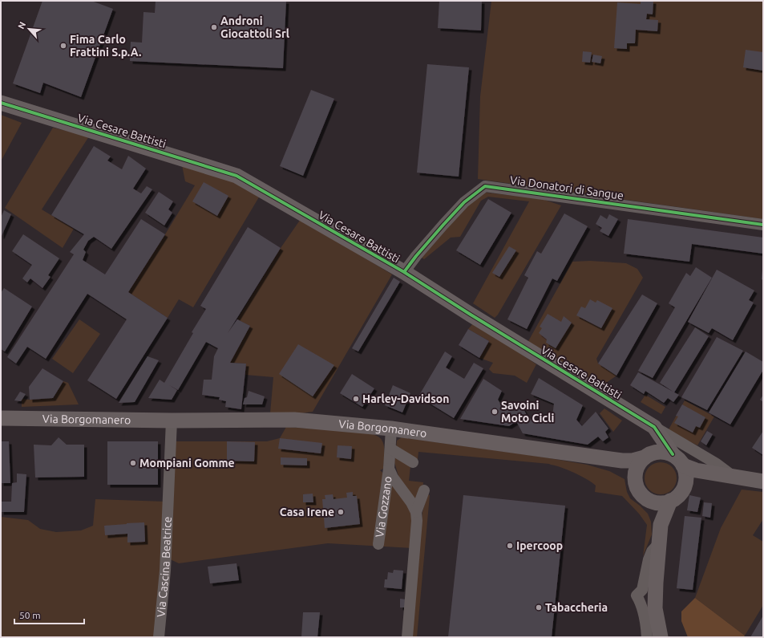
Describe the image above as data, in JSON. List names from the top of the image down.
{
  "streets": {
    "main road": ["Via Cesare Battisti", "Via Borgomanero"],
    "street": ["Via Donatori di Sangue", "Via Gozzano", "Via Cascina Beatrice"]
  },
  "crossings": [
    ["Via Cesare Battisti", "Via Donatori di Sangue"],
    ["Via Cesare Battisti", "Via Borgomanero"],
    ["Via Borgomanero", "Via Gozzano"],
    ["Via Borgomanero", "Via Cascina Beatrice"]
  ],
  "places": [
    "Androni Giocattoli Srl",
    "Fima Carlo Frattini S.p.A.",
    "Harley-Davidson",
    "Savoini Moto Cicli",
    "Mompiani Gomme",
    "Casa Irene",
    "Ipercoop",
    "Tabaccheria"
  ],
  "scale_bar": "50 m",
  "north": "top left"
}
